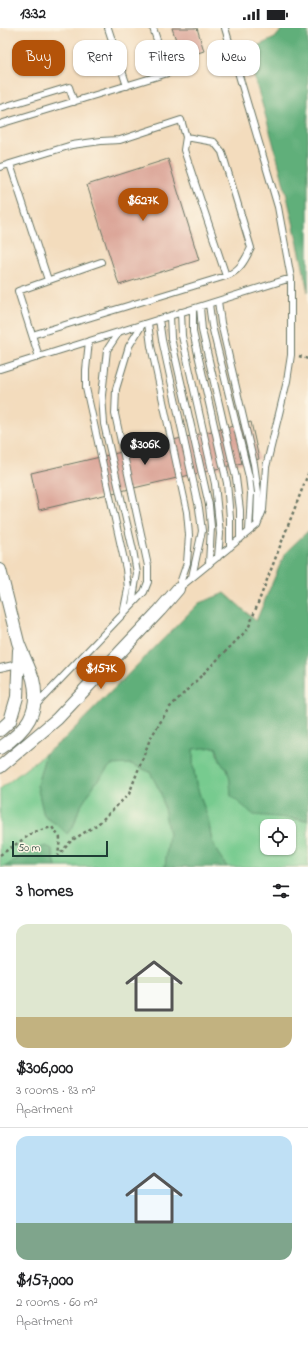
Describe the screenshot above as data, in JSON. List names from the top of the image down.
{
  "scale_bar": "50 m",
  "page": {
    "status": "13:32",
    "chip": [
      "Buy",
      "Rent",
      "Filters",
      "New"
    ],
    "price": ["$627K", "$306K", "$157K"],
    "scale": "50 m",
    "heading": "3 homes",
    "list": [
      {
        "name": "$306,000",
        "note": "3 rooms · 83 m² · Apartment"
      },
      {
        "name": "$157,000",
        "note": "2 rooms · 60 m² · Apartment"
      }
    ]
  }
}
